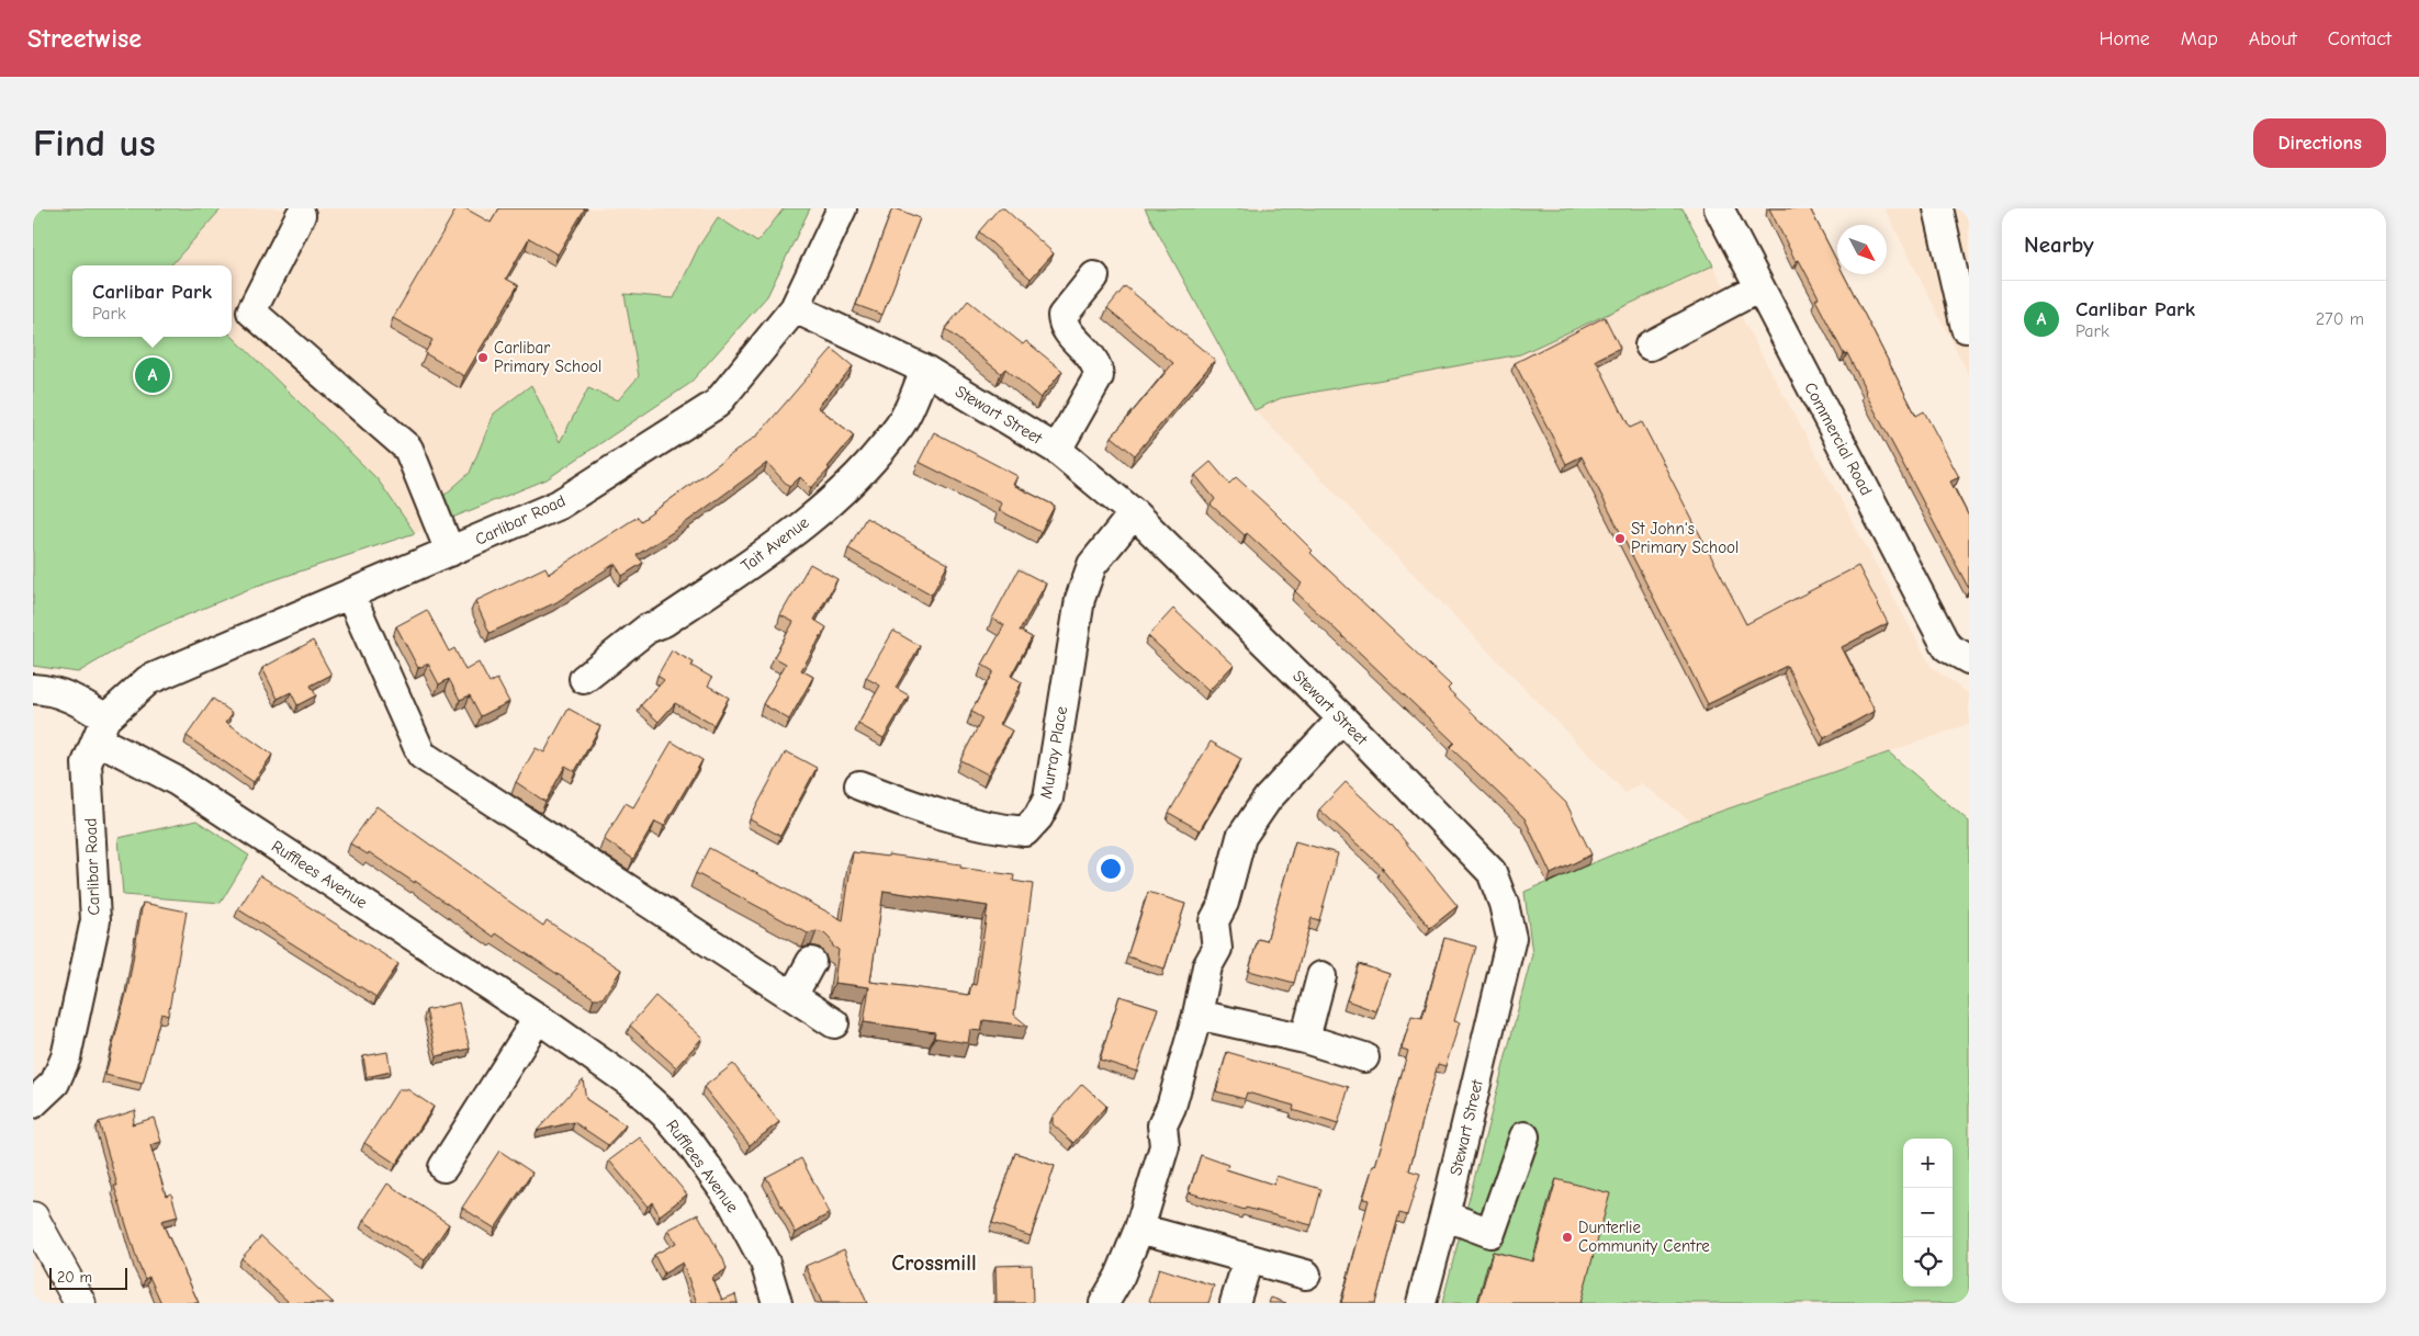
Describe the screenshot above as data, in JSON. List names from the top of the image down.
{
  "streets": {
    "street": [
      "Stewart Street",
      "Commercial Road",
      "Carlibar Road",
      "Tait Avenue",
      "Murray Place",
      "Rufflees Avenue"
    ]
  },
  "crossings": [
    ["Stewart Street", "Carlibar Road"],
    ["Stewart Street", "Tait Avenue"],
    ["Stewart Street", "Murray Place"],
    ["Carlibar Road", "Rufflees Avenue"]
  ],
  "districts": ["Crossmill"],
  "places": ["Carlibar Primary School", "St John's Primary School", "Dunterlie Community Centre"],
  "scale_bar": "20 m",
  "north": "bottom right",
  "page": {
    "header": "Streetwise",
    "nav": [
      "Home",
      "Map",
      "About",
      "Contact"
    ],
    "buttons": "Directions",
    "title": "Find us",
    "heading": "Nearby",
    "popup": ["Carlibar Park", "Park"],
    "list": [
      {
        "mark": "A",
        "name": "Carlibar Park",
        "note": "Park",
        "value": "270 m"
      }
    ],
    "pins": "A",
    "map_buttons": ["+", "−"],
    "scale": "20 m"
  }
}
